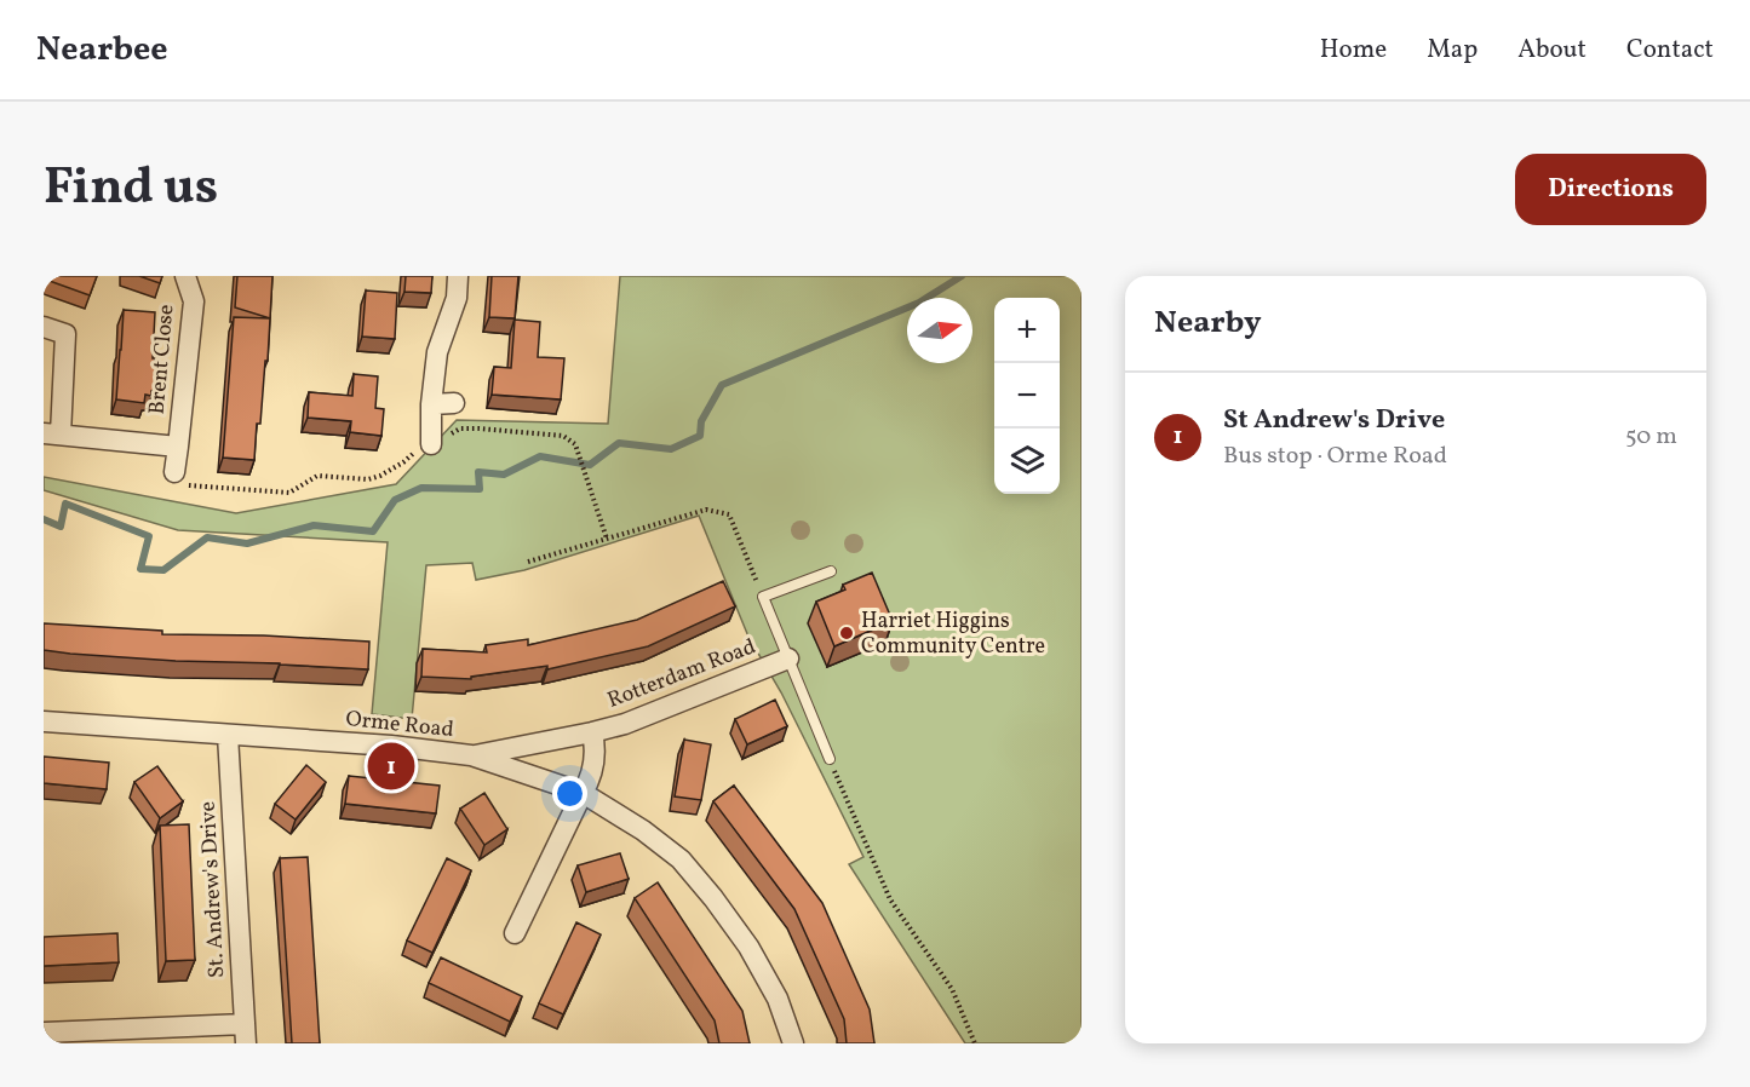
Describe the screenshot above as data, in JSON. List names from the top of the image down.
{
  "streets": {
    "street": [
      "Brent Close",
      "Rotterdam Road",
      "Orme Road",
      "St. Andrew's Drive"
    ]
  },
  "crossings": [
    ["Rotterdam Road", "Orme Road"],
    ["Orme Road", "St. Andrew's Drive"]
  ],
  "places": ["Harriet Higgins Community Centre"],
  "north": "right",
  "page": {
    "header": "Nearbee",
    "nav": [
      "Home",
      "Map",
      "About",
      "Contact"
    ],
    "title": "Find us",
    "buttons": "Directions",
    "heading": "Nearby",
    "map_buttons": ["+", "−"],
    "list": [
      {
        "mark": "1",
        "name": "St Andrew's Drive",
        "note": "Bus stop · Orme Road",
        "value": "50 m"
      }
    ],
    "pins": "1"
  }
}
